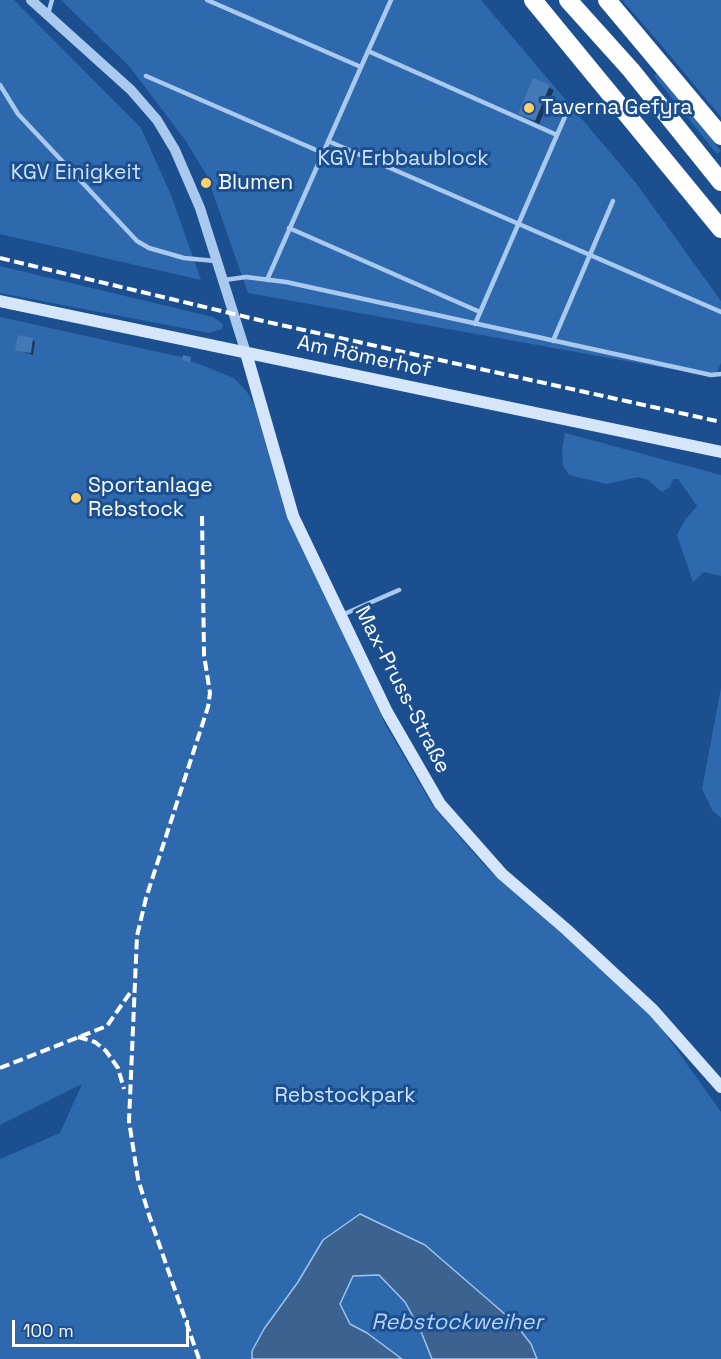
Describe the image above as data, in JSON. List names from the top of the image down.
{
  "streets": {
    "main road": ["Am Römerhof", "Max-Pruss-Straße"]
  },
  "crossings": [
    ["Am Römerhof", "Max-Pruss-Straße"]
  ],
  "water": ["Rebstockweiher"],
  "parks": ["KGV Erbbaublock", "KGV Einigkeit", "Rebstockpark"],
  "places": ["Taverna Gefyra", "Blumen", "Sportanlage Rebstock"],
  "scale_bar": "100 m"
}
